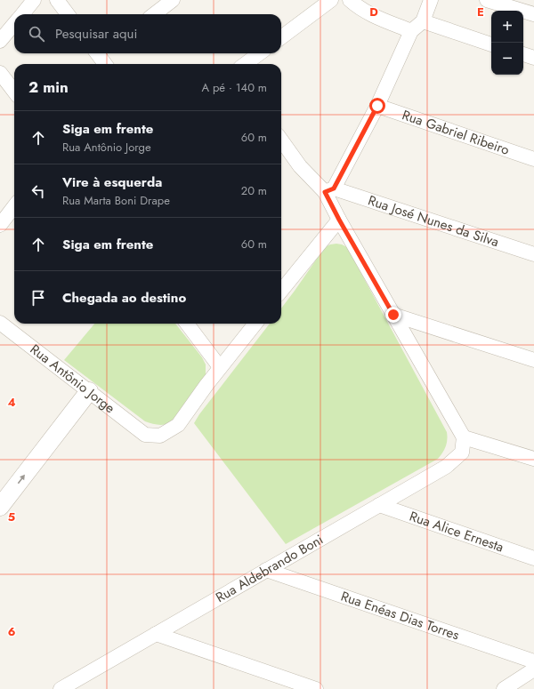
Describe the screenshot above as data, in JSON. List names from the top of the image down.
{
  "streets": {
    "street": [
      "Rua Gabriel Ribeiro",
      "Rua José Nunes da Silva",
      "Rua Antônio Jorge",
      "Rua Alice Ernesta",
      "Rua Aldebrando Boni",
      "Rua Enéas Dias Torres"
    ]
  },
  "crossings": [
    ["Rua Alice Ernesta", "Rua Aldebrando Boni"],
    ["Rua Aldebrando Boni", "Rua Enéas Dias Torres"]
  ],
  "page": {
    "map_buttons": ["+", "−"],
    "search": "Pesquisar aqui",
    "heading": ["2 min", "A pé · 140 m"],
    "list": [
      ["Siga em frente", "Rua Antônio Jorge", "60 m"],
      ["Vire à esquerda", "Rua Marta Boni Drape", "20 m"],
      ["Siga em frente", "60 m"],
      "Chegada ao destino"
    ]
  },
  "grid": {
    "columns": ["D", "E"],
    "rows": ["4", "5", "6"]
  }
}
